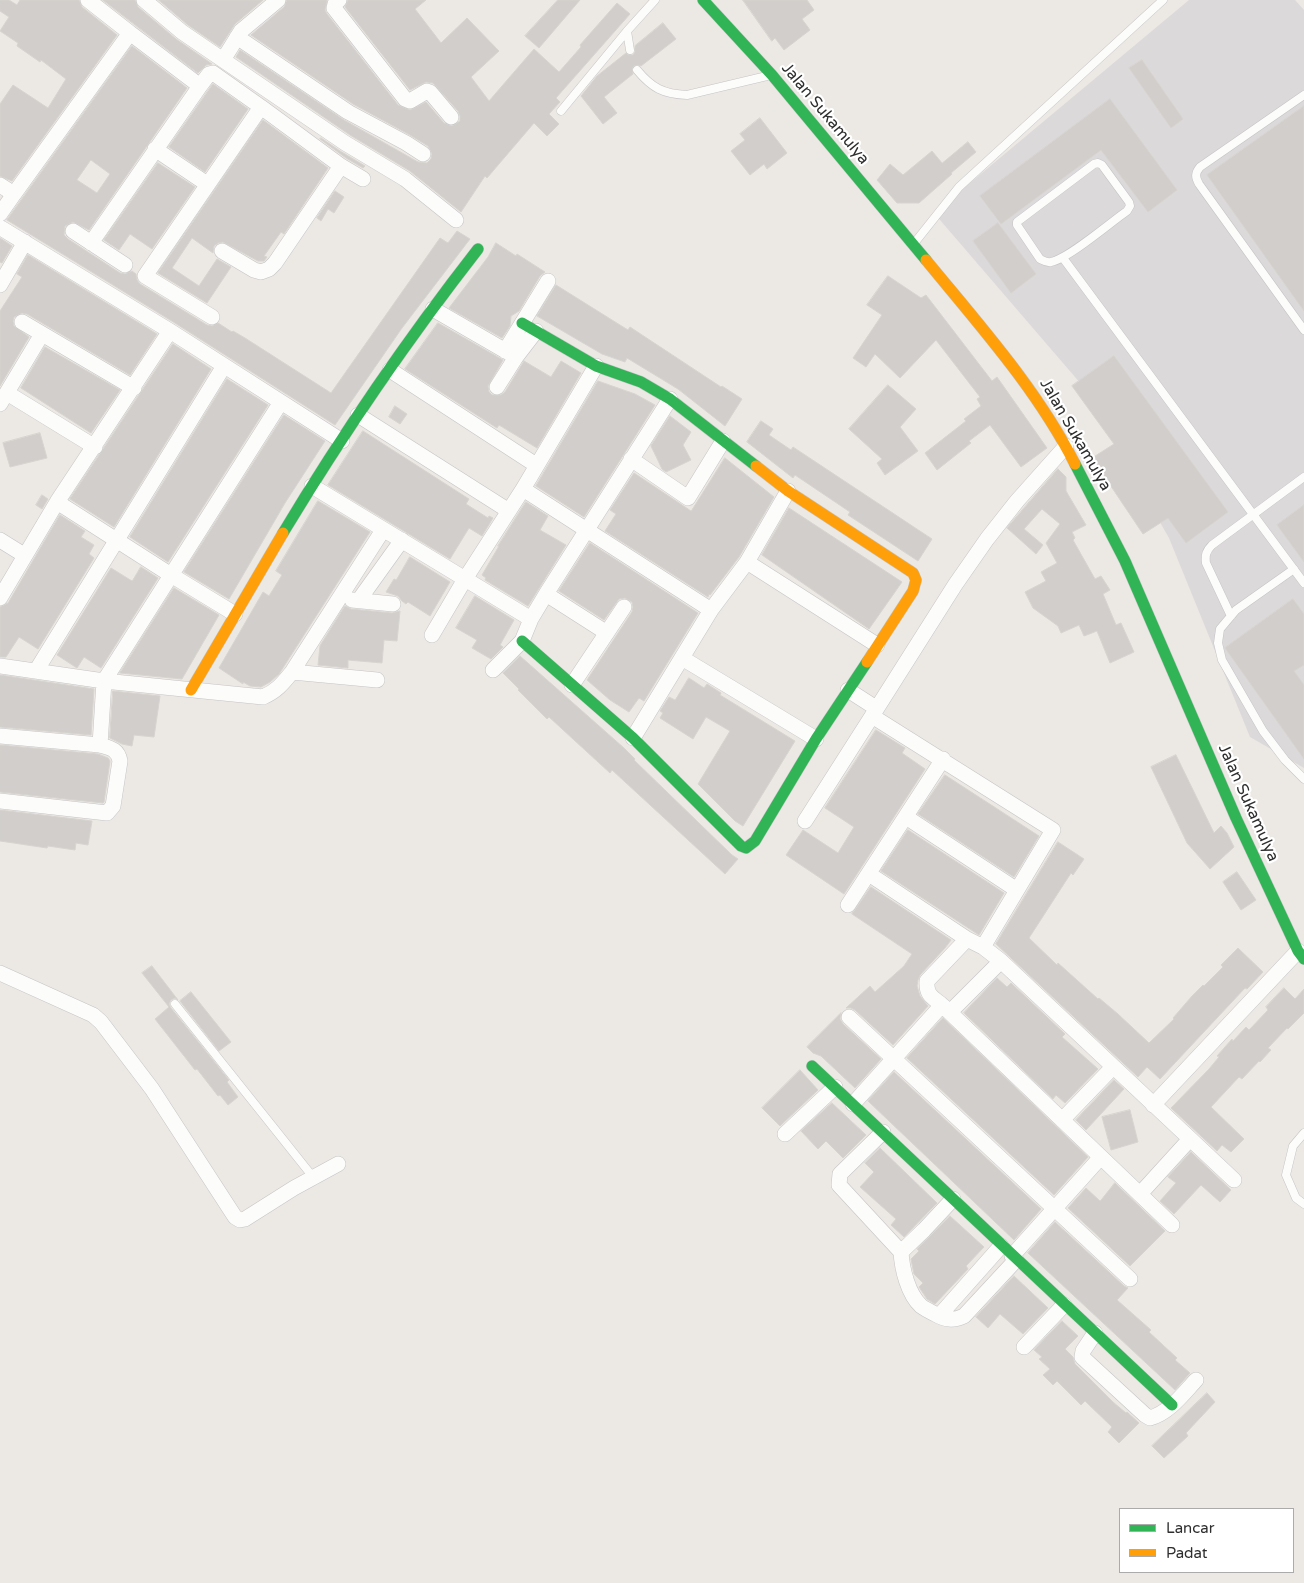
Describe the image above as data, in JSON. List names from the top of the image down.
{
  "streets": {
    "street": ["Jalan Sukamulya"]
  },
  "legend": ["Lancar", "Padat"]
}
